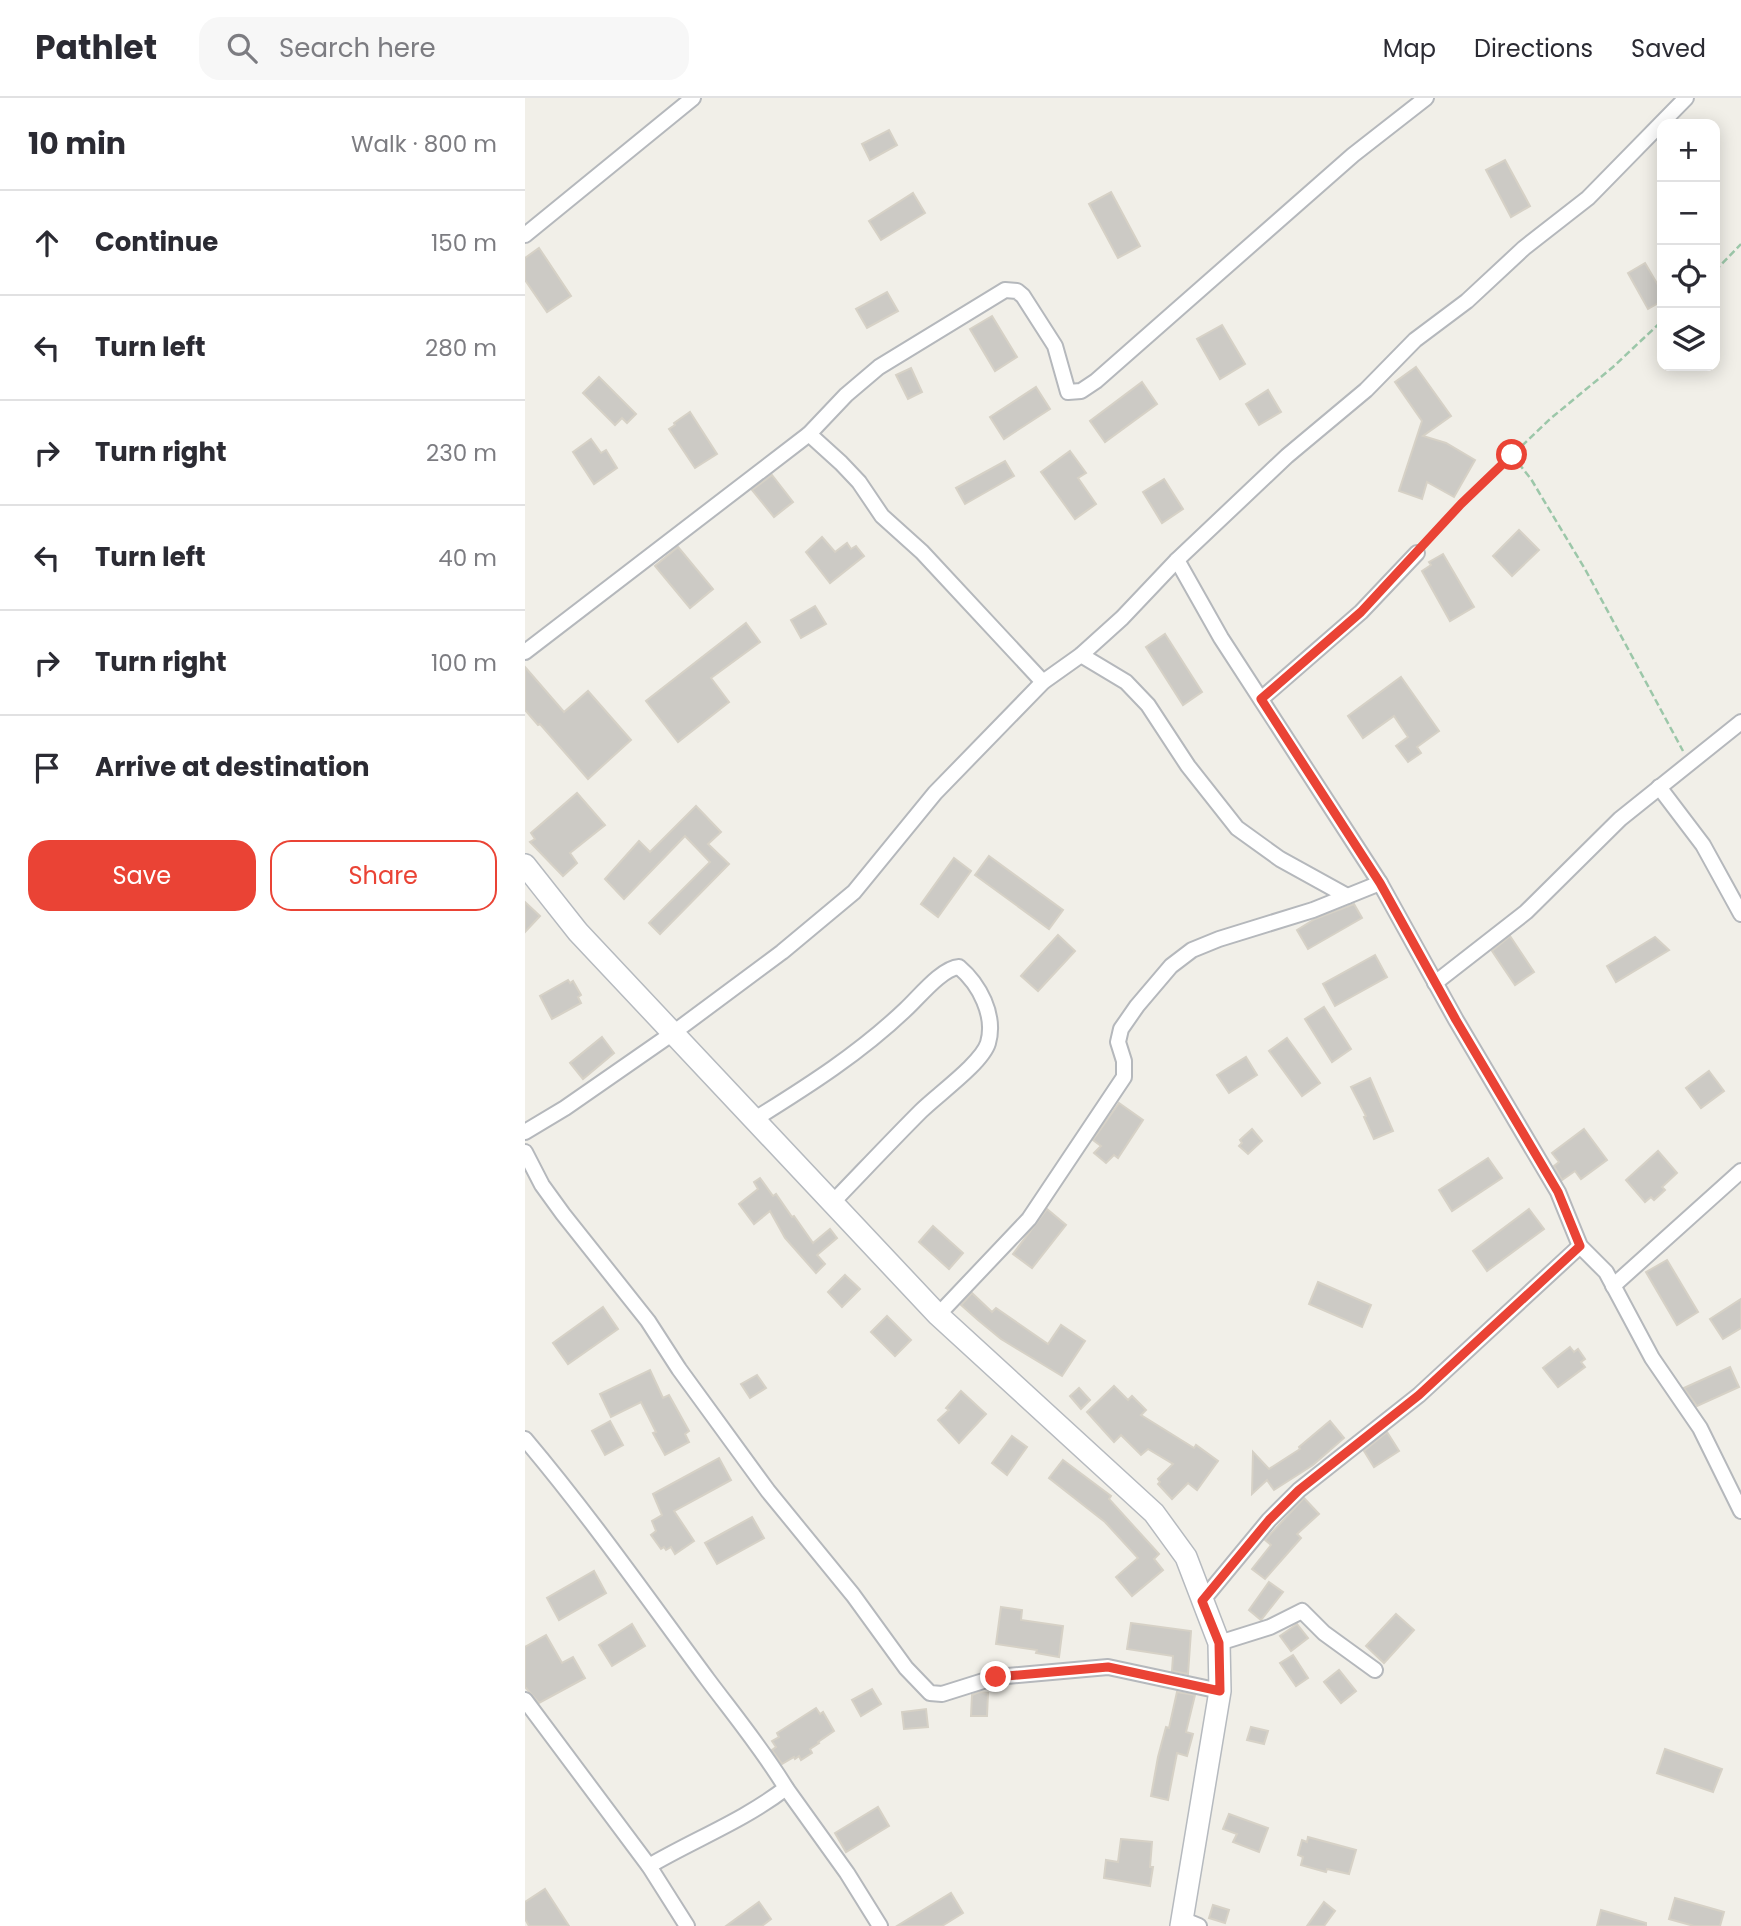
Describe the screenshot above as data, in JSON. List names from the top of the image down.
{
  "page": {
    "header": "Pathlet",
    "search": "Search here",
    "nav": ["Map", "Directions", "Saved"],
    "heading": ["10 min", "Walk · 800 m"],
    "map_buttons": ["+", "−"],
    "list": [
      ["Continue", "150 m"],
      ["Turn left", "280 m"],
      ["Turn right", "230 m"],
      ["Turn left", "40 m"],
      ["Turn right", "100 m"],
      "Arrive at destination"
    ],
    "buttons": ["Save", "Share"]
  }
}
